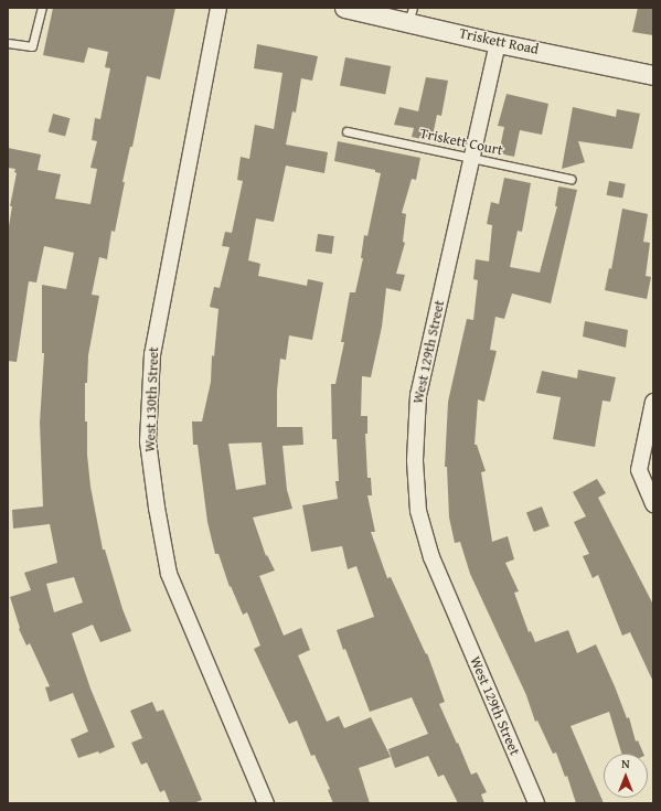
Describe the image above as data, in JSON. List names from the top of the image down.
{
  "streets": {
    "street": ["Triskett Road", "West 129th Street", "West 130th Street"],
    "lane": ["Triskett Court"]
  },
  "crossings": [
    ["Triskett Road", "West 129th Street"],
    ["Triskett Court", "West 129th Street"]
  ],
  "north": "top"
}
